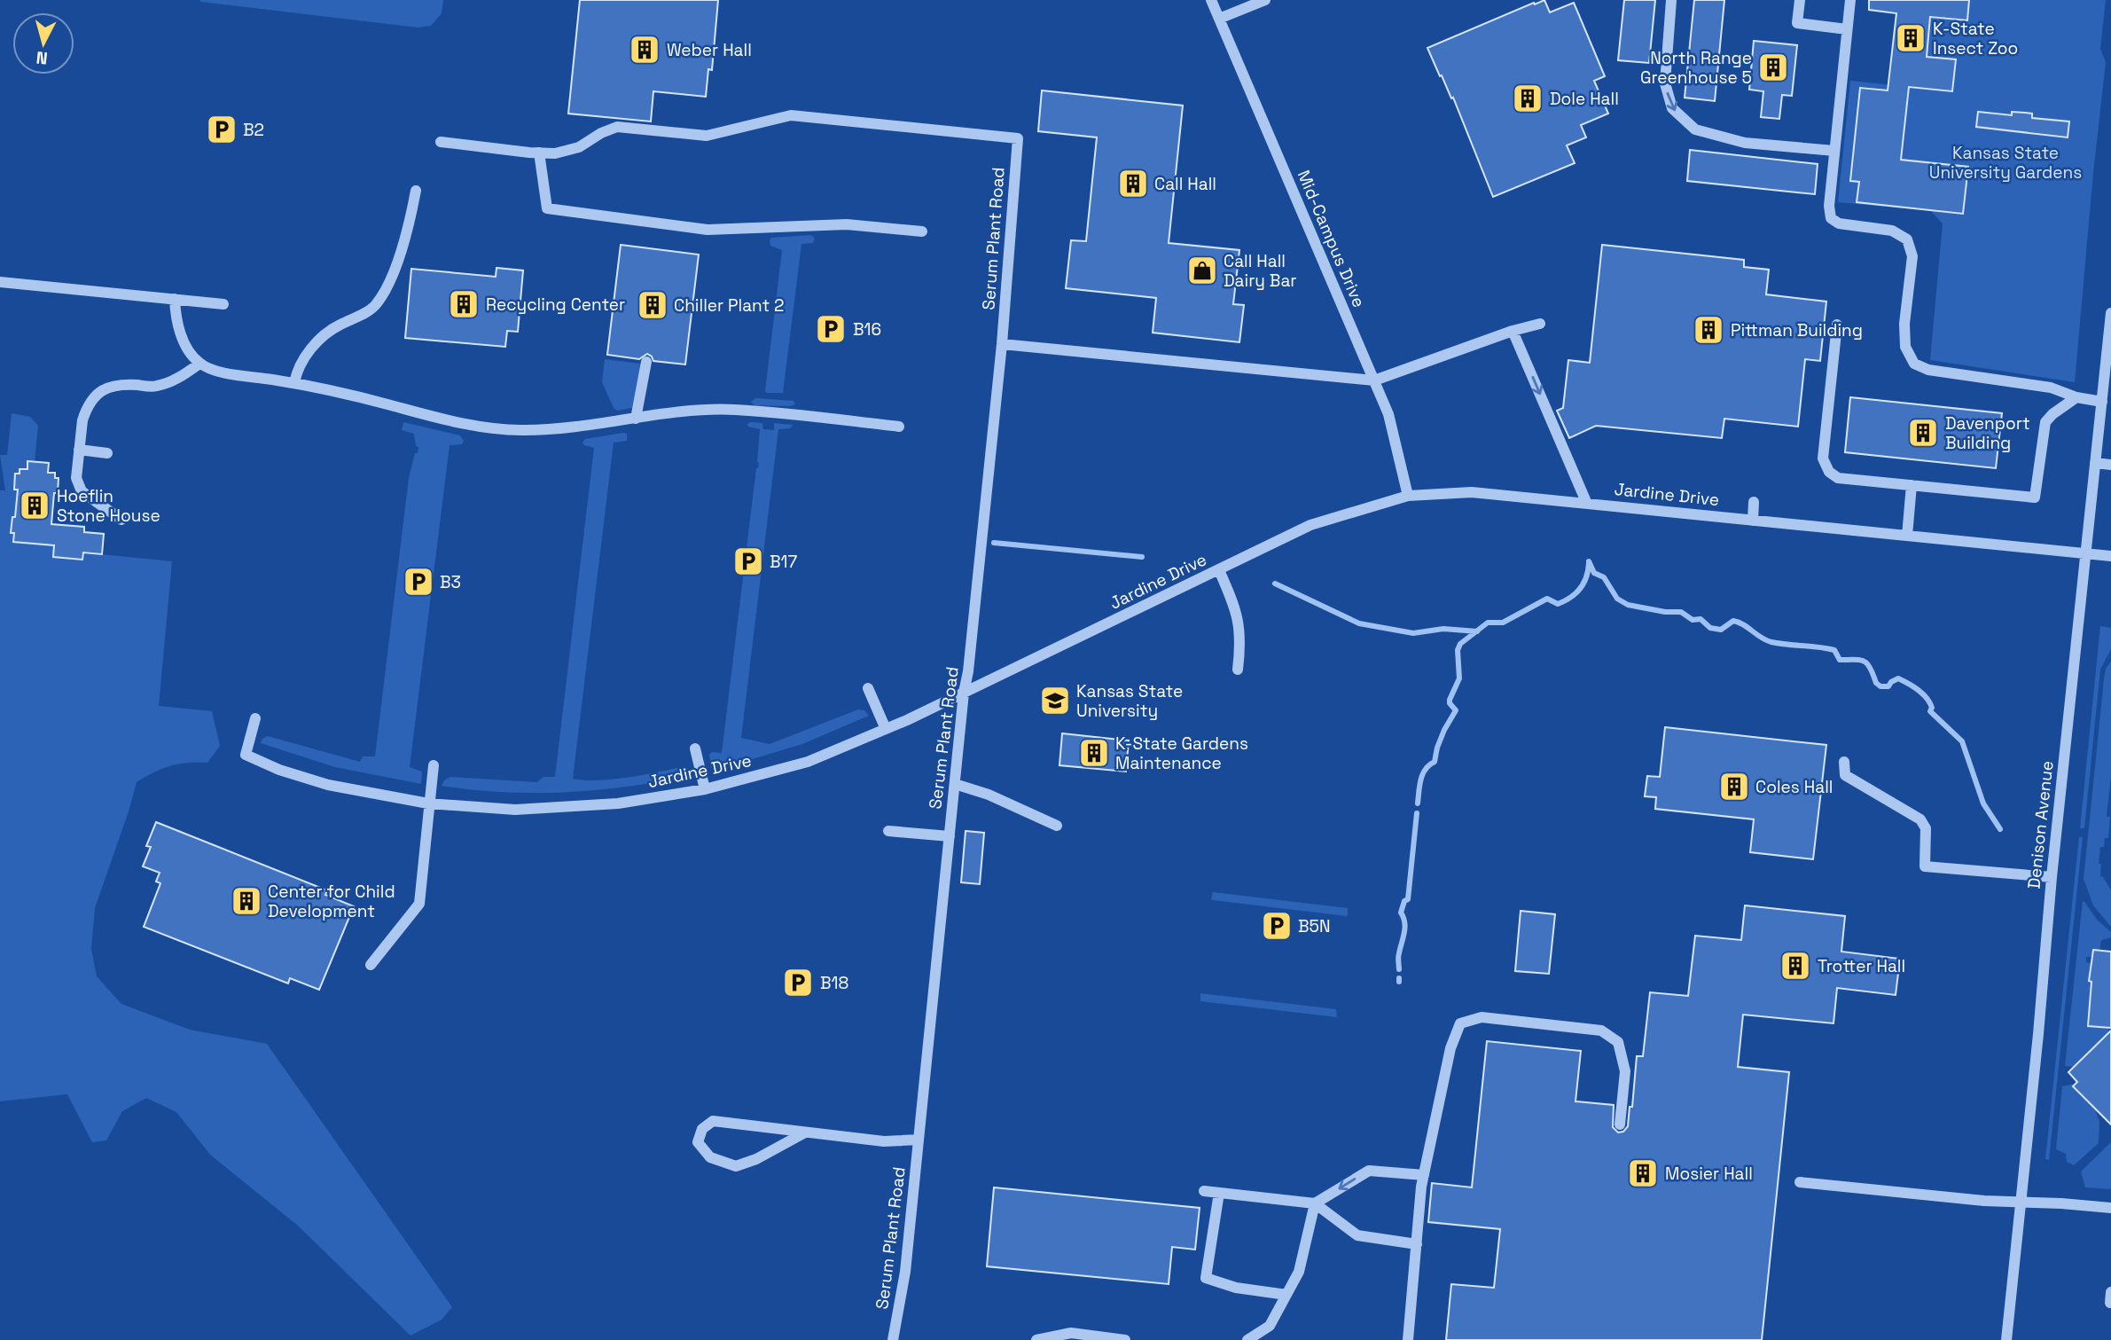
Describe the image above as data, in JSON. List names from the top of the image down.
{
  "streets": {
    "street": [
      "Serum Plant Road",
      "Mid-Campus Drive",
      "Jardine Drive",
      "Denison Avenue"
    ]
  },
  "crossings": [
    ["Serum Plant Road", "Jardine Drive"],
    ["Mid-Campus Drive", "Jardine Drive"],
    ["Jardine Drive", "Denison Avenue"]
  ],
  "parks": ["Kansas State University Gardens"],
  "places": {
    "building": [
      "K-State Insect Zoo",
      "Weber Hall",
      "North Range Greenhouse 5",
      "Dole Hall",
      "Call Hall",
      "Recycling Center",
      "Chiller Plant 2",
      "Pittman Building",
      "Davenport Building",
      "Hoeflin Stone House",
      "K-State Gardens Maintenance",
      "Coles Hall",
      "Center for Child Development",
      "Trotter Hall",
      "Mosier Hall"
    ],
    "parking": [
      "B2",
      "B16",
      "B17",
      "B3",
      "B5N",
      "B18"
    ],
    "shop": ["Call Hall Dairy Bar"],
    "school or university": ["Kansas State University"]
  },
  "north": "bottom"
}
